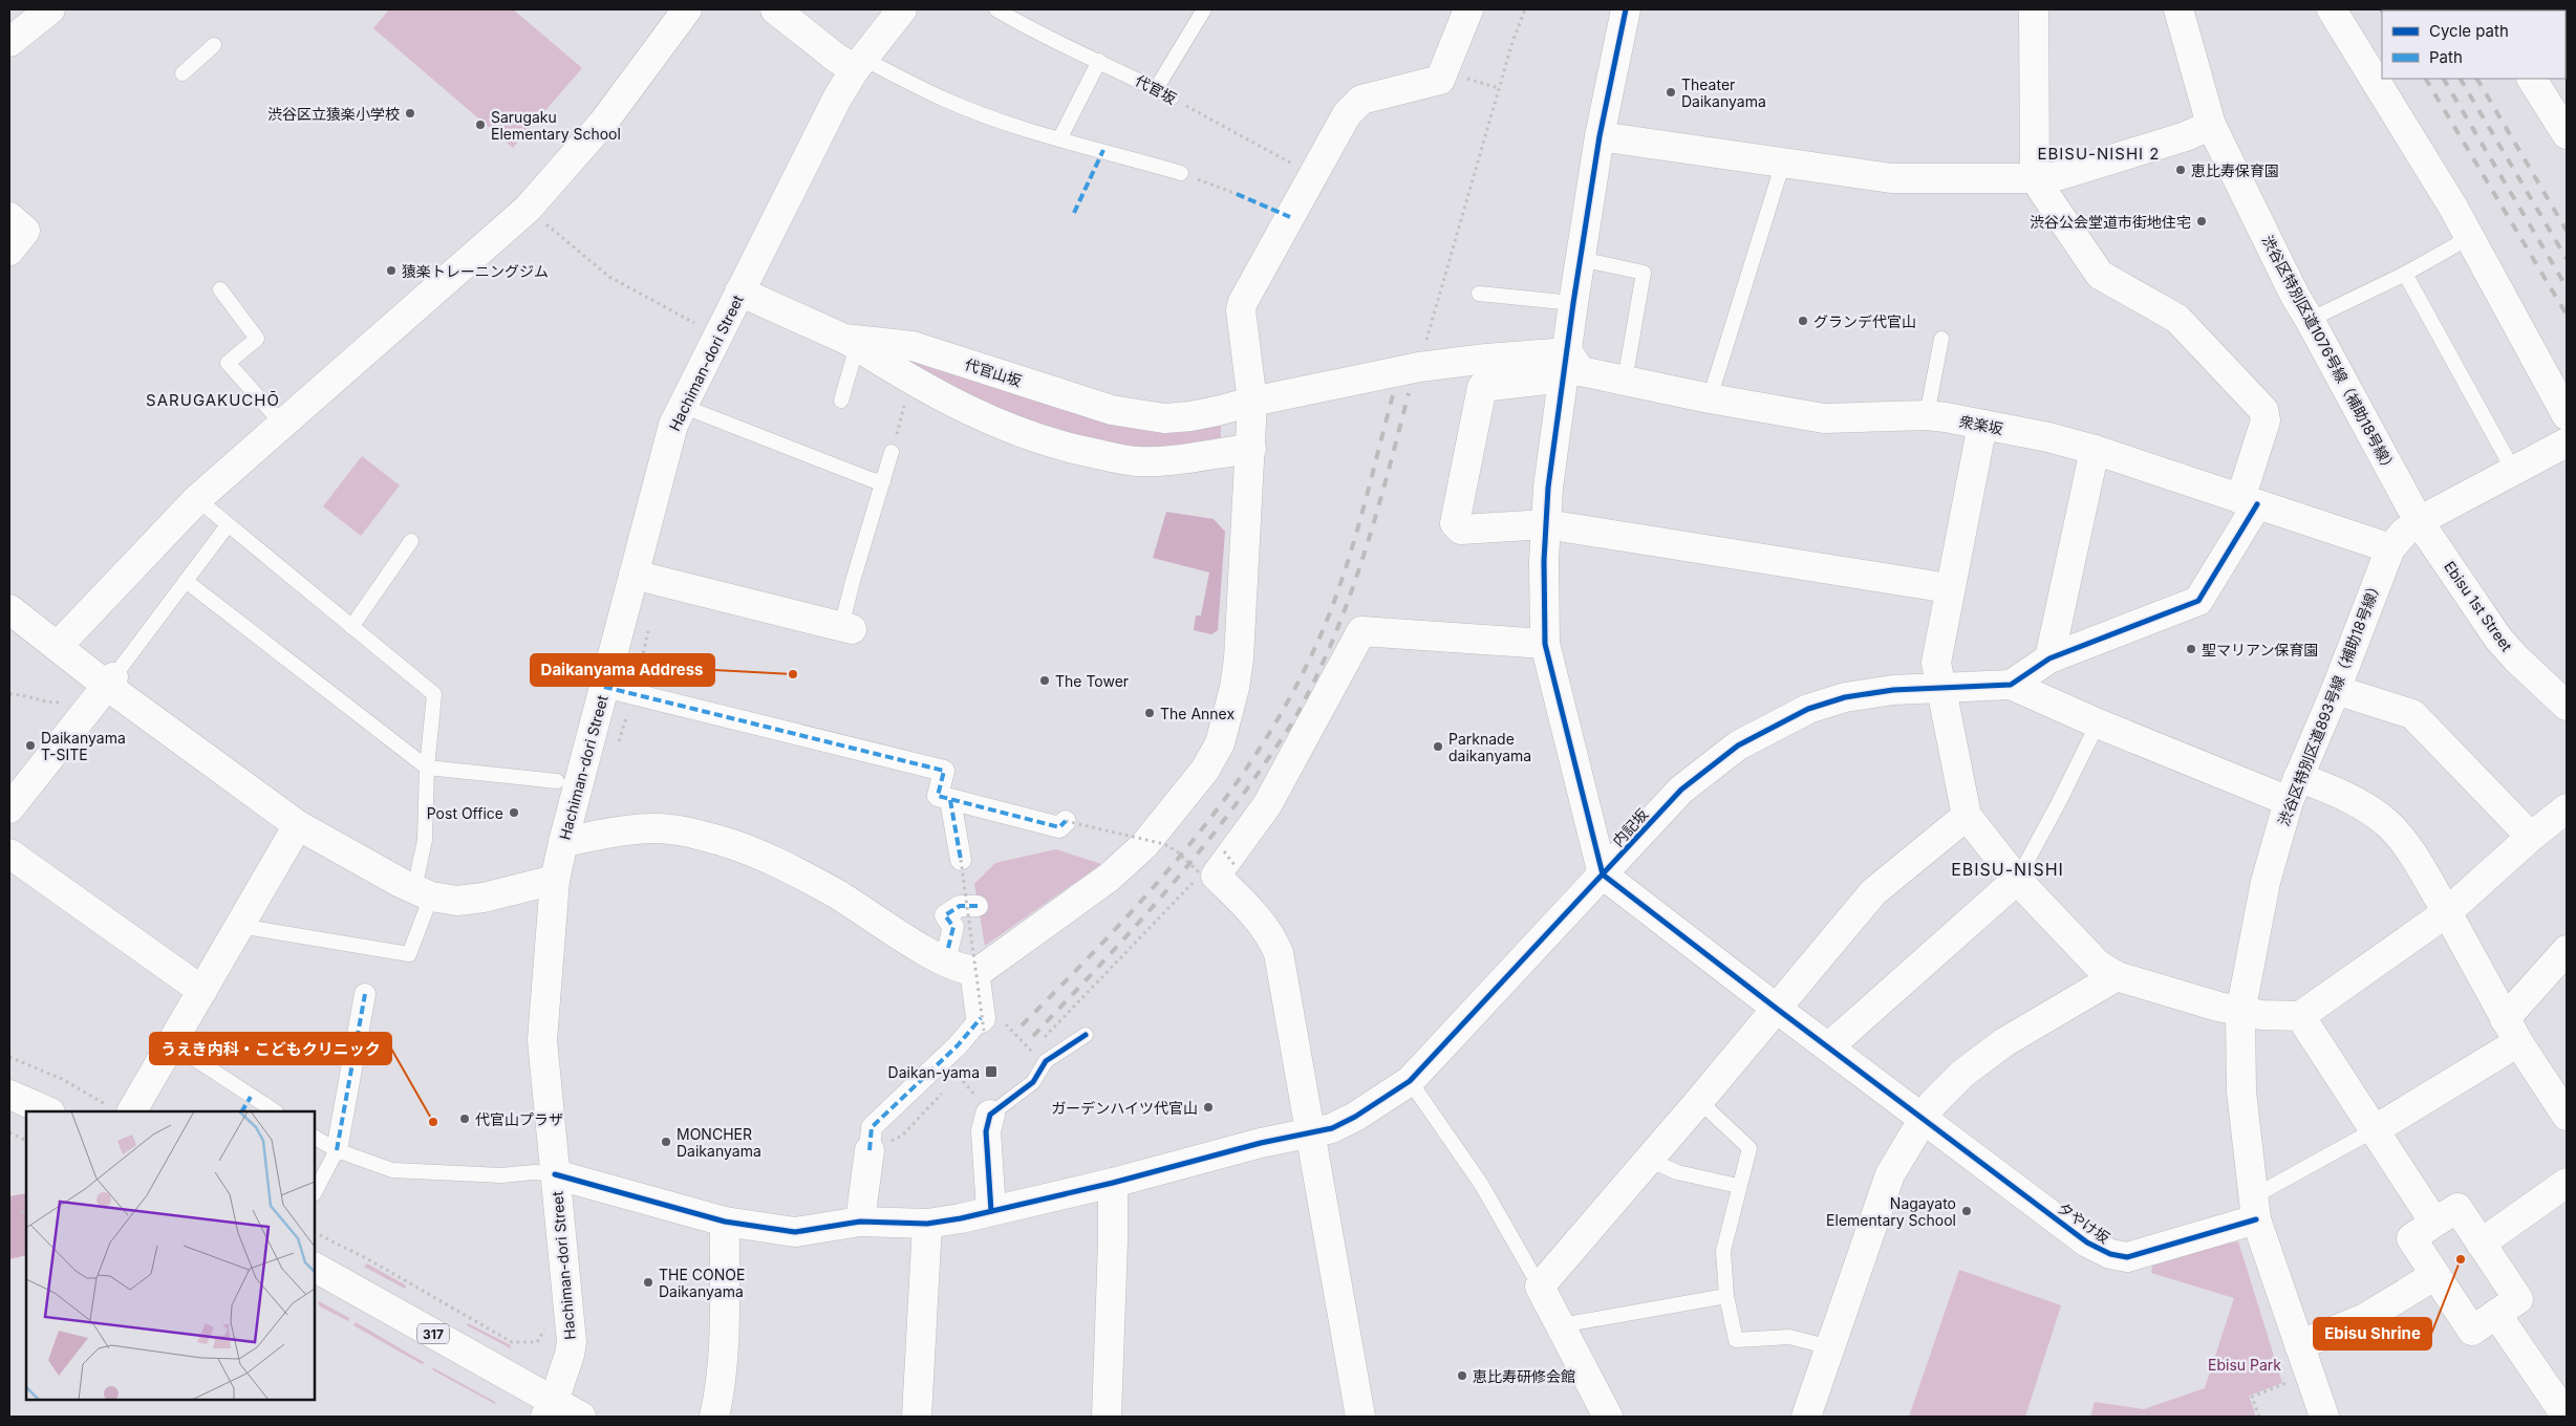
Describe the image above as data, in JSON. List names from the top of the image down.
{
  "streets": {
    "street": [
      "渋谷区特別区道1076号線（補助18号線）",
      "Hachiman-dori Street",
      "代官山坂",
      "衆楽坂",
      "Ebisu 1st Street",
      "渋谷区特別区道893号線（補助18号線）",
      "内記坂",
      "夕やけ坂",
      "317"
    ],
    "lane": ["代官坂"]
  },
  "crossings": [
    ["渋谷区特別区道1076号線（補助18号線）", "Ebisu 1st Street"],
    ["渋谷区特別区道1076号線（補助18号線）", "渋谷区特別区道893号線（補助18号線）"],
    ["Hachiman-dori Street", "代官山坂"],
    ["Hachiman-dori Street", "内記坂"],
    ["Hachiman-dori Street", "317"],
    ["代官山坂", "衆楽坂"],
    ["衆楽坂", "渋谷区特別区道893号線（補助18号線）"],
    ["Ebisu 1st Street", "渋谷区特別区道893号線（補助18号線）"],
    ["渋谷区特別区道893号線（補助18号線）", "夕やけ坂"],
    ["内記坂", "夕やけ坂"]
  ],
  "districts": ["EBISU-NISHI 2", "SARUGAKUCHŌ", "EBISU-NISHI"],
  "parks": ["Ebisu Park"],
  "places": {
    "other": [
      "Theater Daikanyama",
      "渋谷区立猿楽小学校",
      "Sarugaku Elementary School",
      "恵比寿保育園",
      "渋谷公会堂道市街地住宅",
      "猿楽トレーニングジム",
      "グランデ代官山",
      "聖マリアン保育園",
      "Daikanyama Address",
      "The Tower",
      "The Annex",
      "Daikanyama T-SITE",
      "Parknade daikanyama",
      "Post Office",
      "ガーデンハイツ代官山",
      "代官山プラザ",
      "うえき内科・こどもクリニック",
      "MONCHER Daikanyama",
      "Nagayato Elementary School",
      "Ebisu Shrine",
      "THE CONOE Daikanyama",
      "恵比寿研修会館"
    ],
    "transit": ["Daikan-yama"]
  },
  "legend": ["Cycle path", "Path"]
}
